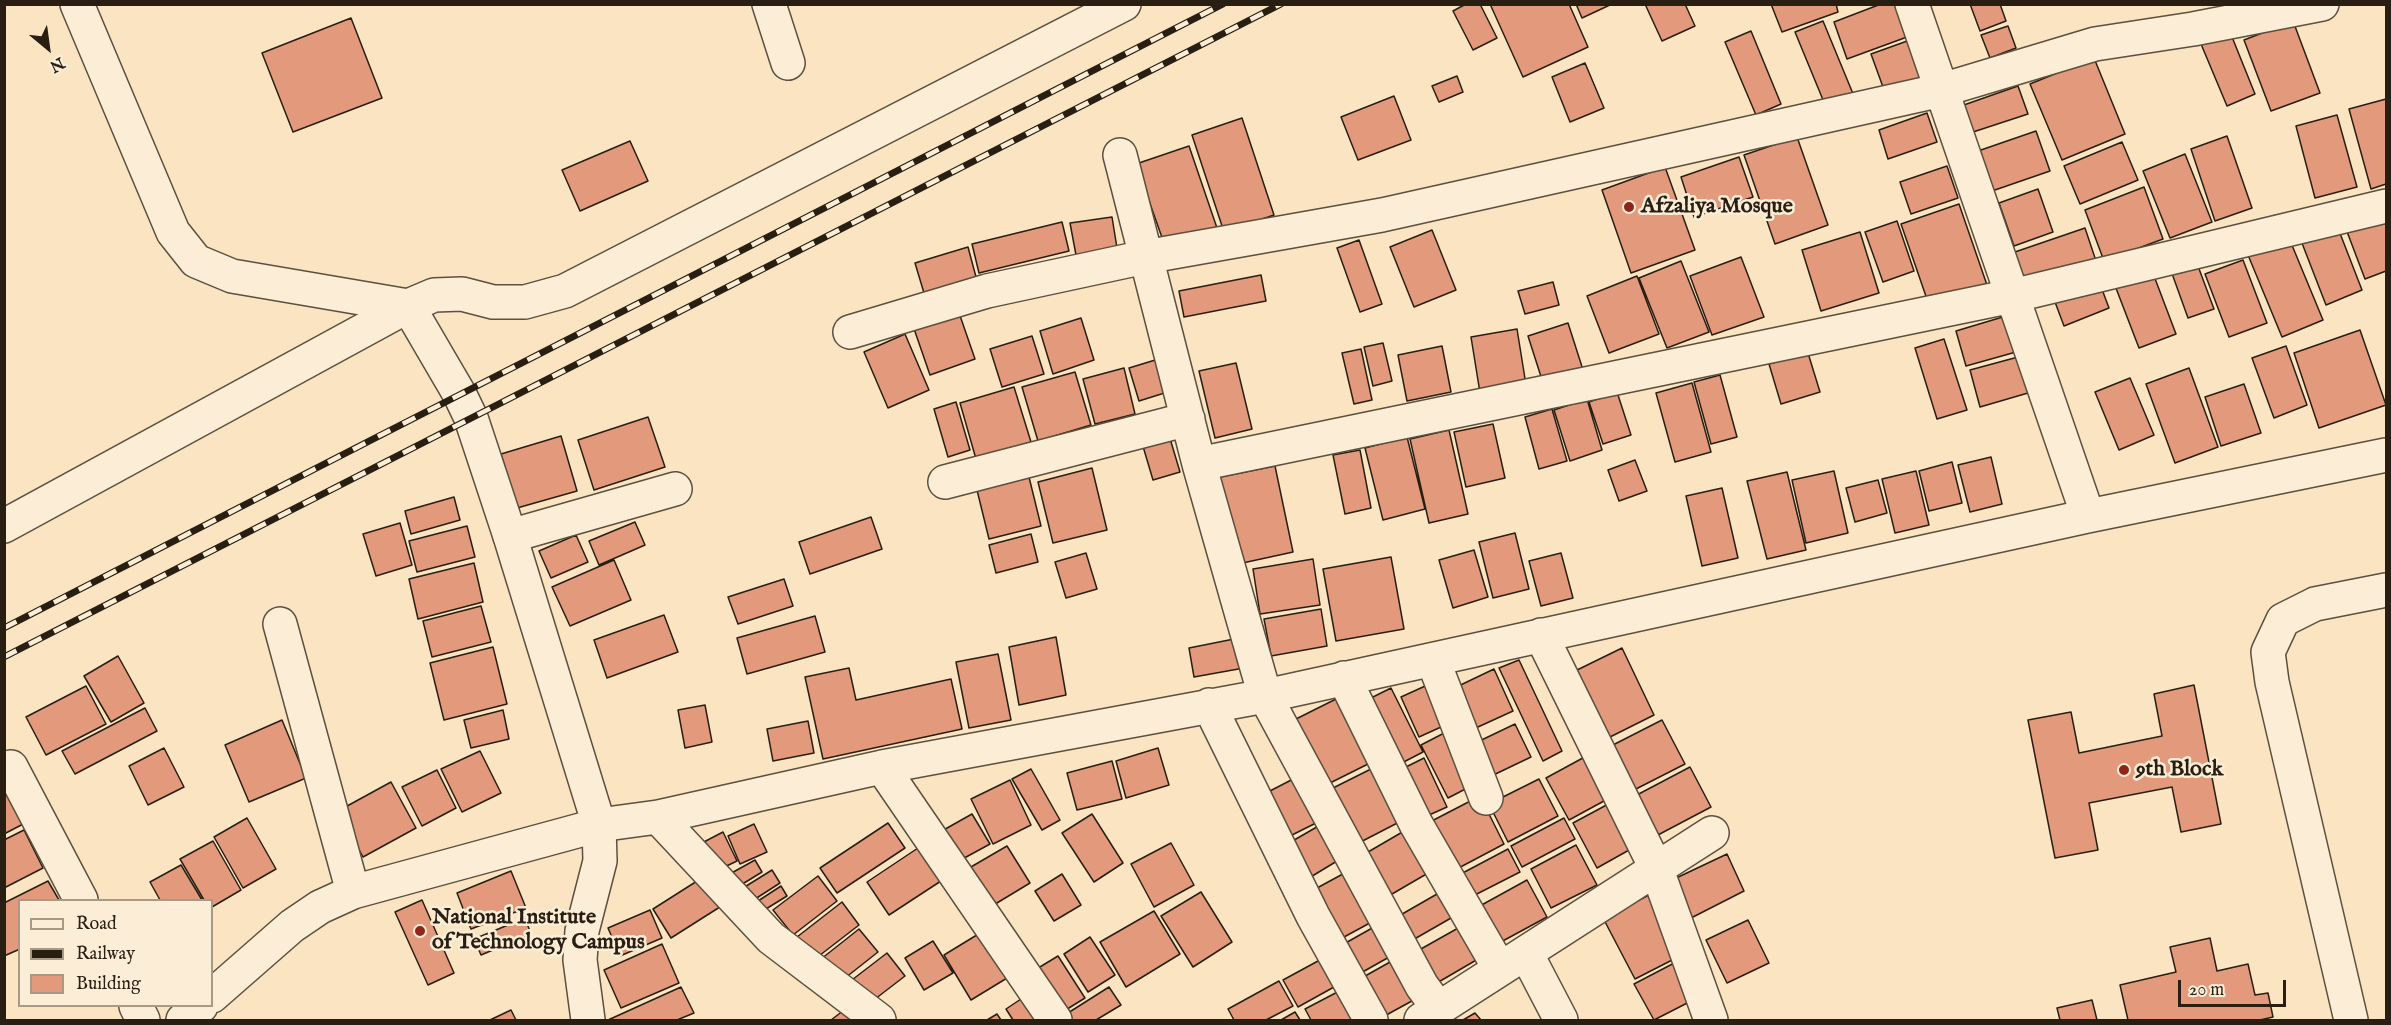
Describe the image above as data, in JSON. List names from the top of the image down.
{
  "places": ["Afzaliya Mosque", "9th Block", "National Institute of Technology Campus"],
  "legend": ["Road", "Railway", "Building"],
  "scale_bar": "20 m",
  "north": "bottom right"
}
